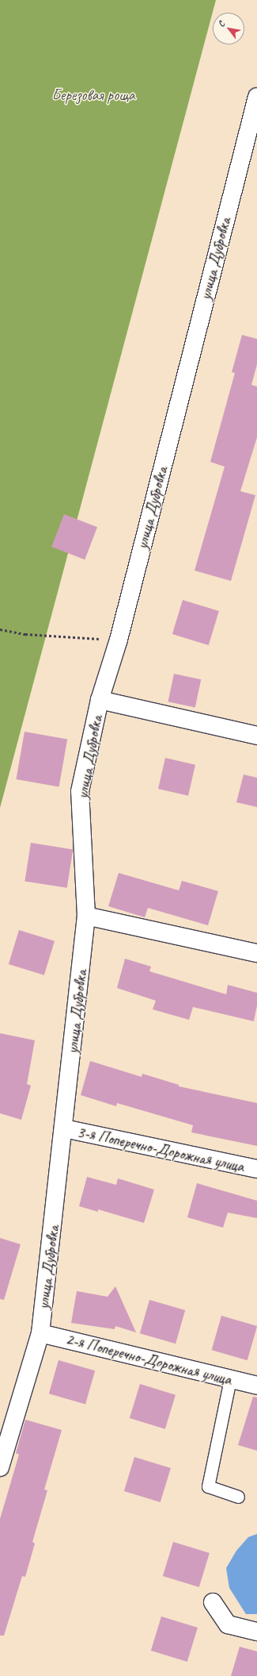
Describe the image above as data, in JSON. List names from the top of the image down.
{
  "streets": {
    "street": ["улица Дубровка", "3-я Поперечно-Дорожная улица", "2-я Поперечно-Дорожная улица"]
  },
  "crossings": [
    ["улица Дубровка", "3-я Поперечно-Дорожная улица"],
    ["улица Дубровка", "2-я Поперечно-Дорожная улица"]
  ],
  "parks": ["Березовая роща"],
  "north": "top left"
}
